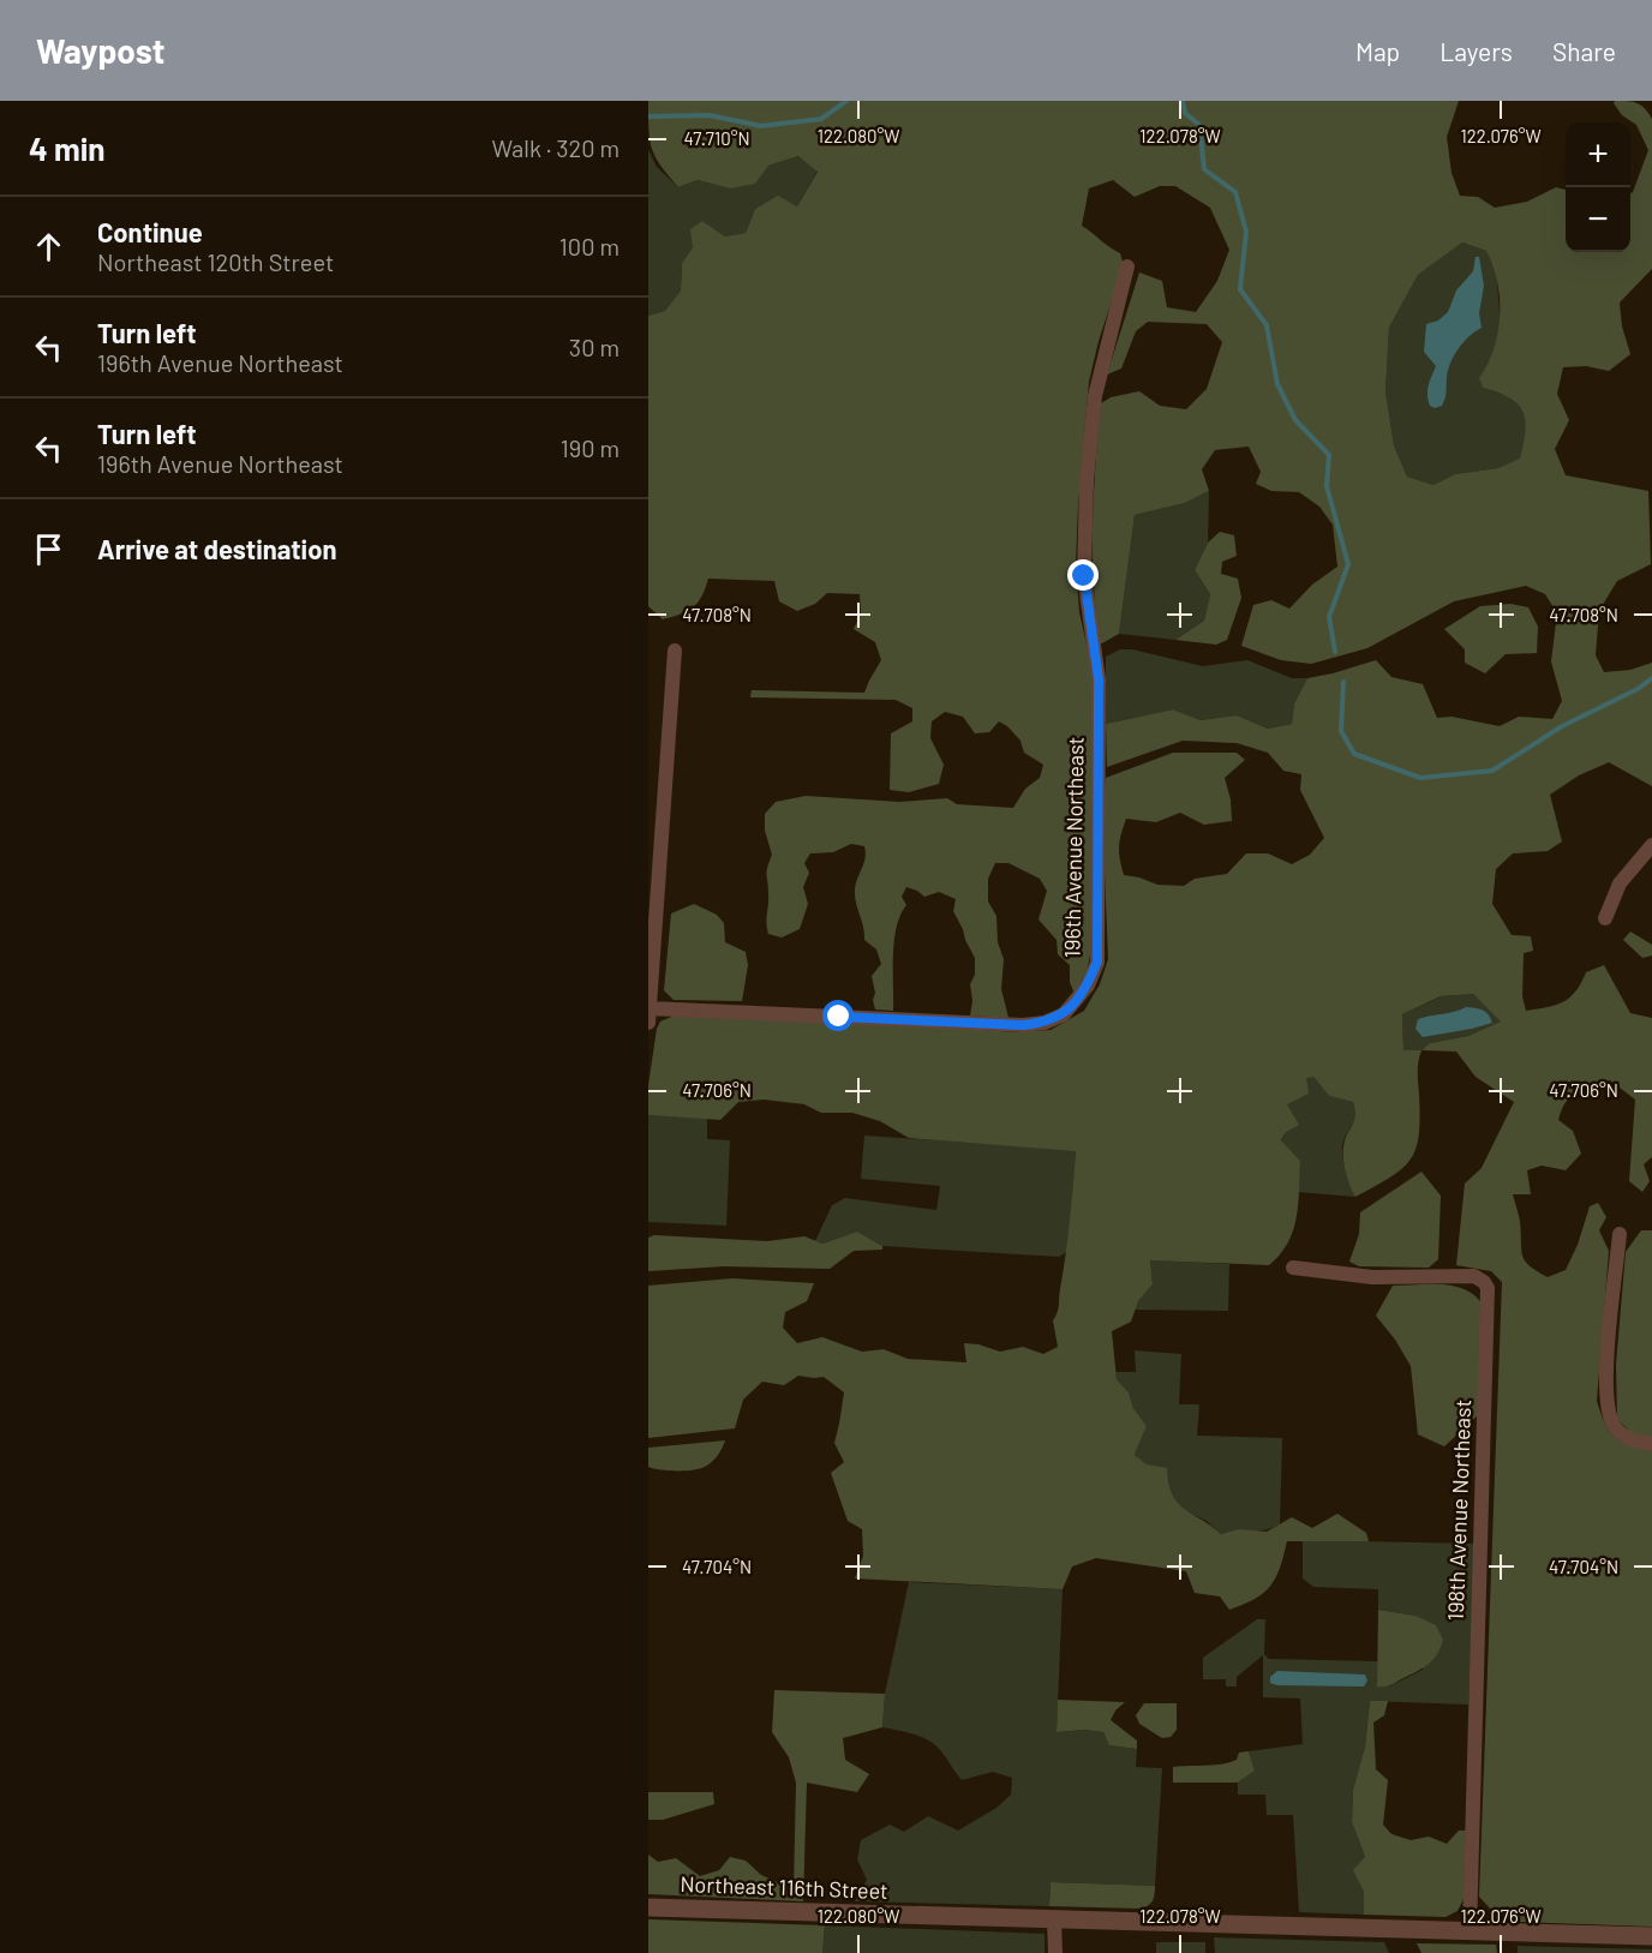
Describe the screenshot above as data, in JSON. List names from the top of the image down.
{
  "streets": {
    "street": ["196th Avenue Northeast", "198th Avenue Northeast", "Northeast 116th Street"]
  },
  "crossings": [
    ["198th Avenue Northeast", "Northeast 116th Street"]
  ],
  "page": {
    "header": "Waypost",
    "nav": ["Map", "Layers", "Share"],
    "heading": ["4 min", "Walk · 320 m"],
    "map_buttons": ["+", "−"],
    "list": [
      ["Continue", "Northeast 120th Street", "100 m"],
      ["Turn left", "196th Avenue Northeast", "30 m"],
      ["Turn left", "196th Avenue Northeast", "190 m"],
      "Arrive at destination"
    ]
  },
  "coordinates": [
    "122.080°W",
    "122.078°W",
    "122.076°W",
    "47.710°N",
    "47.708°N",
    "47.706°N",
    "47.704°N"
  ]
}
